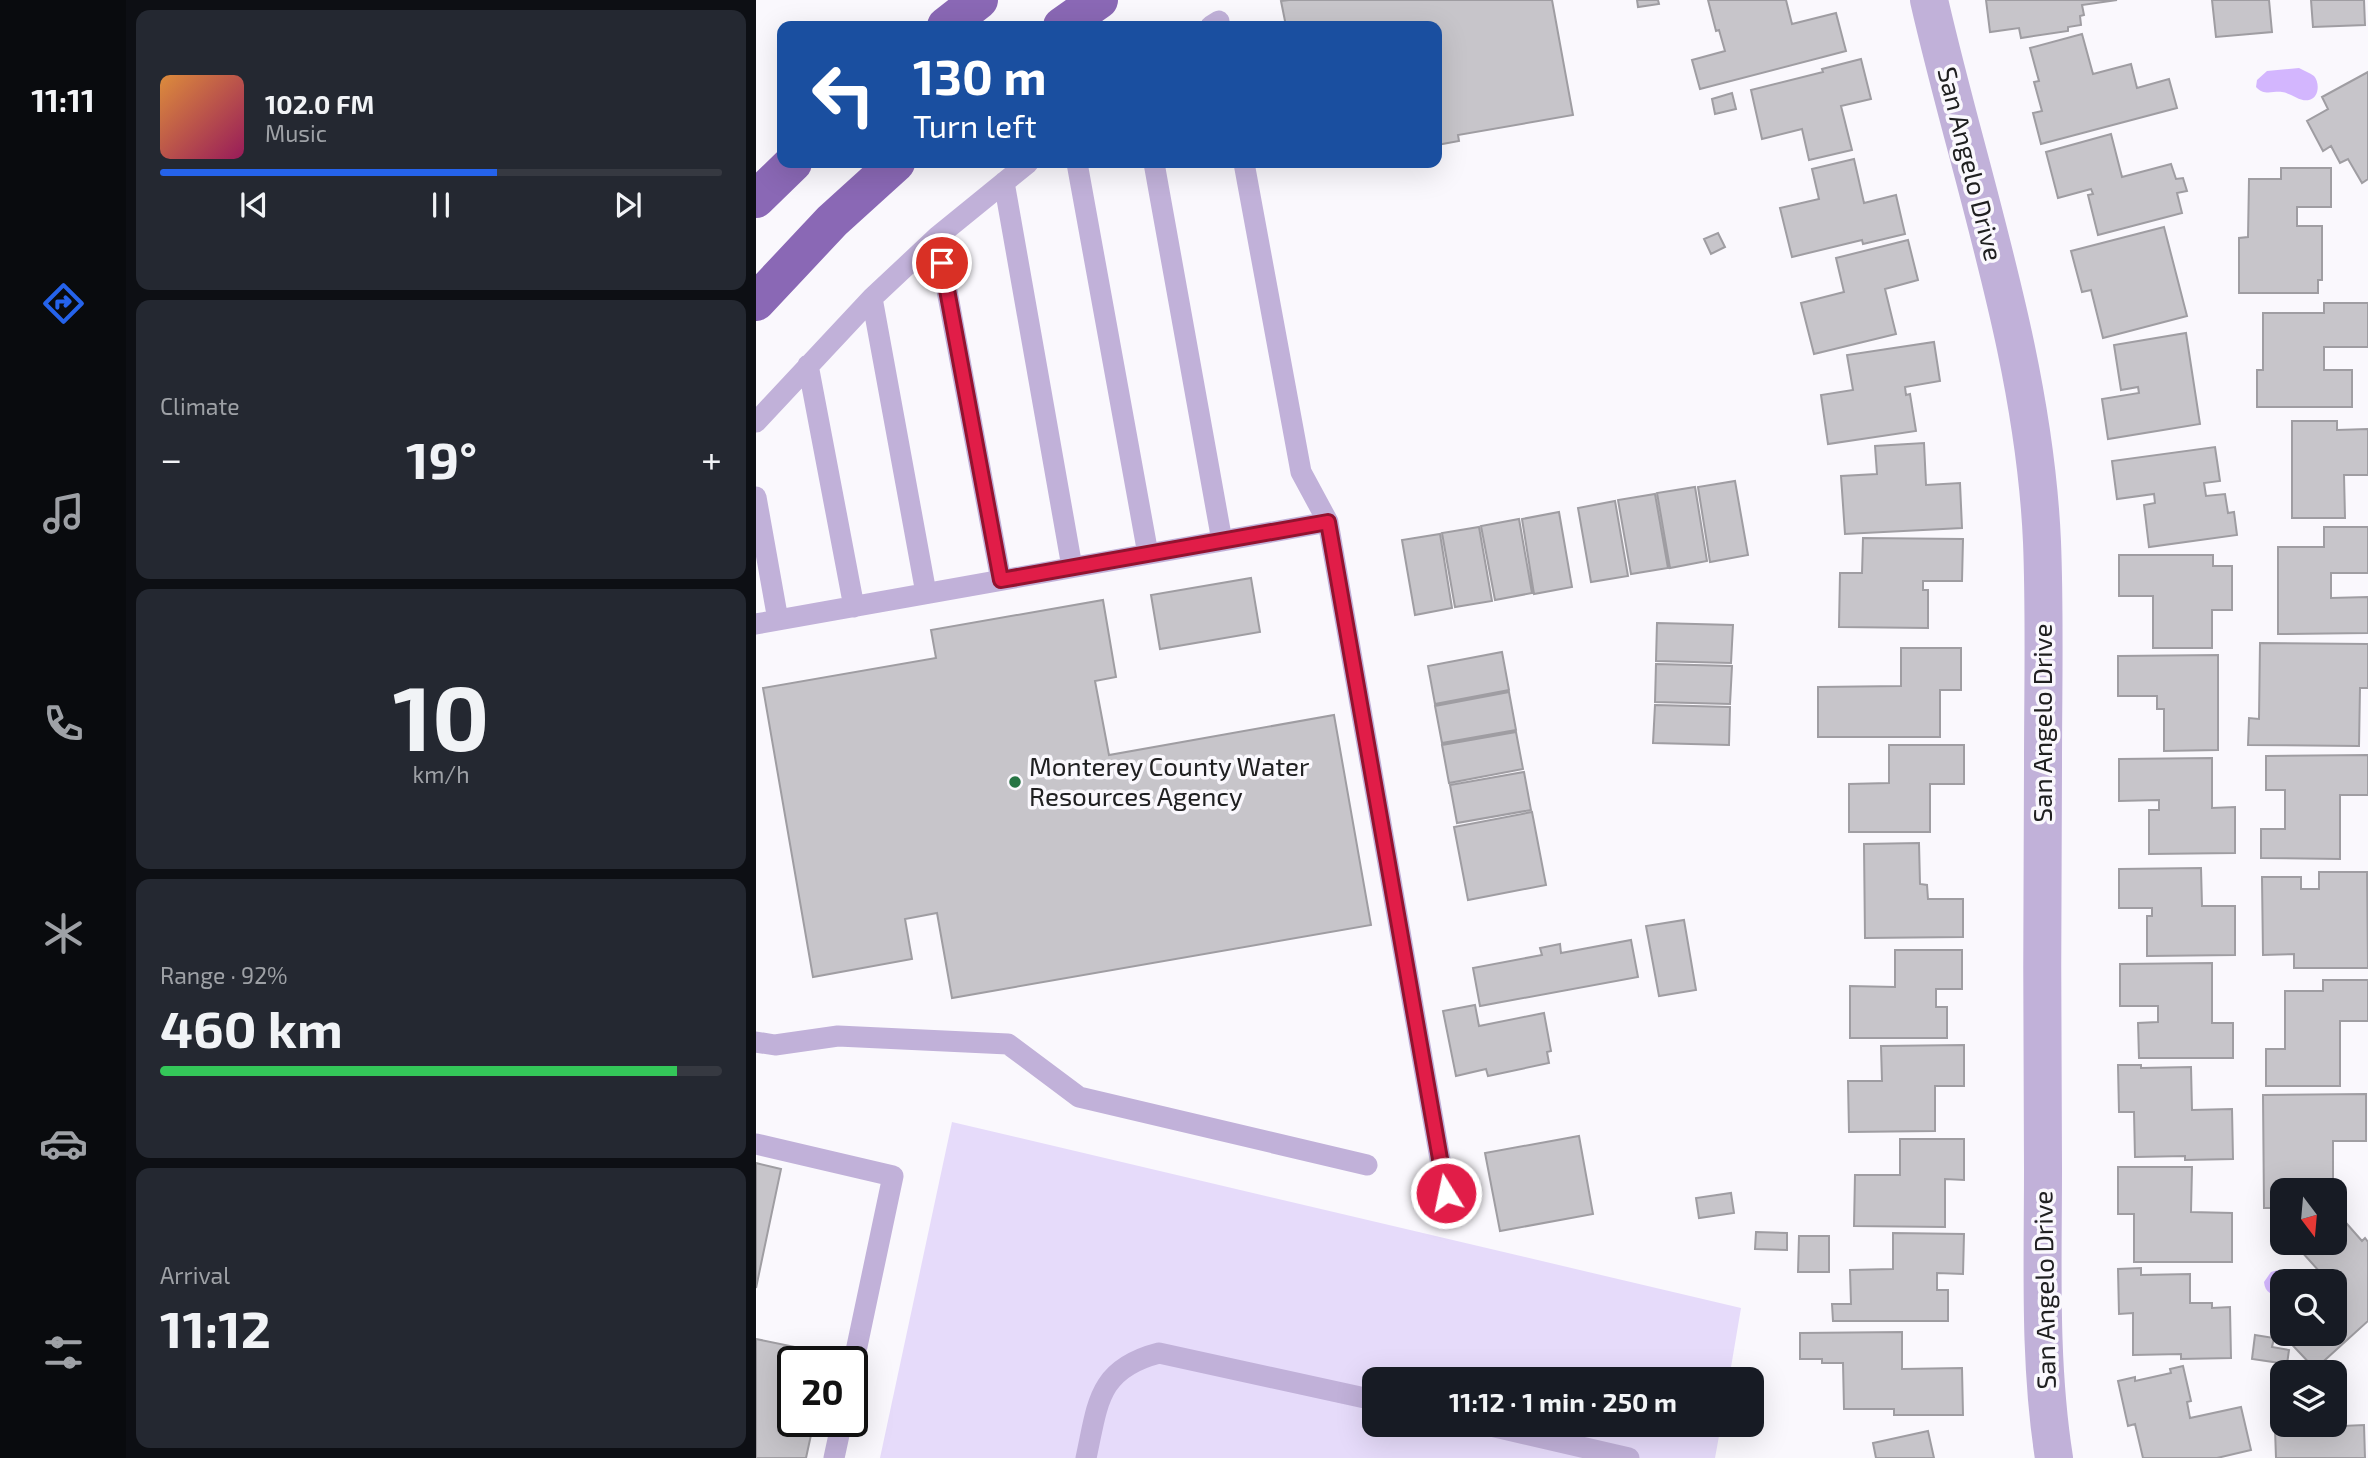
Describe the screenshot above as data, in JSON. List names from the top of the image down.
{
  "streets": {
    "street": ["San Angelo Drive"]
  },
  "places": ["Monterey County Water Resources Agency"],
  "north": "bottom",
  "page": {
    "tabs": "11:11",
    "turn": ["130 m", "Turn left"],
    "song": ["102.0 FM", "Music"],
    "tile": [
      "Climate",
      ["10", "km/h"],
      ["Range · 92%", "460 km"],
      ["Arrival", "11:12"]
    ],
    "heat": ["−", "19°", "+"],
    "limit": "20",
    "trip": "11:12 · 1 min · 250 m"
  }
}
